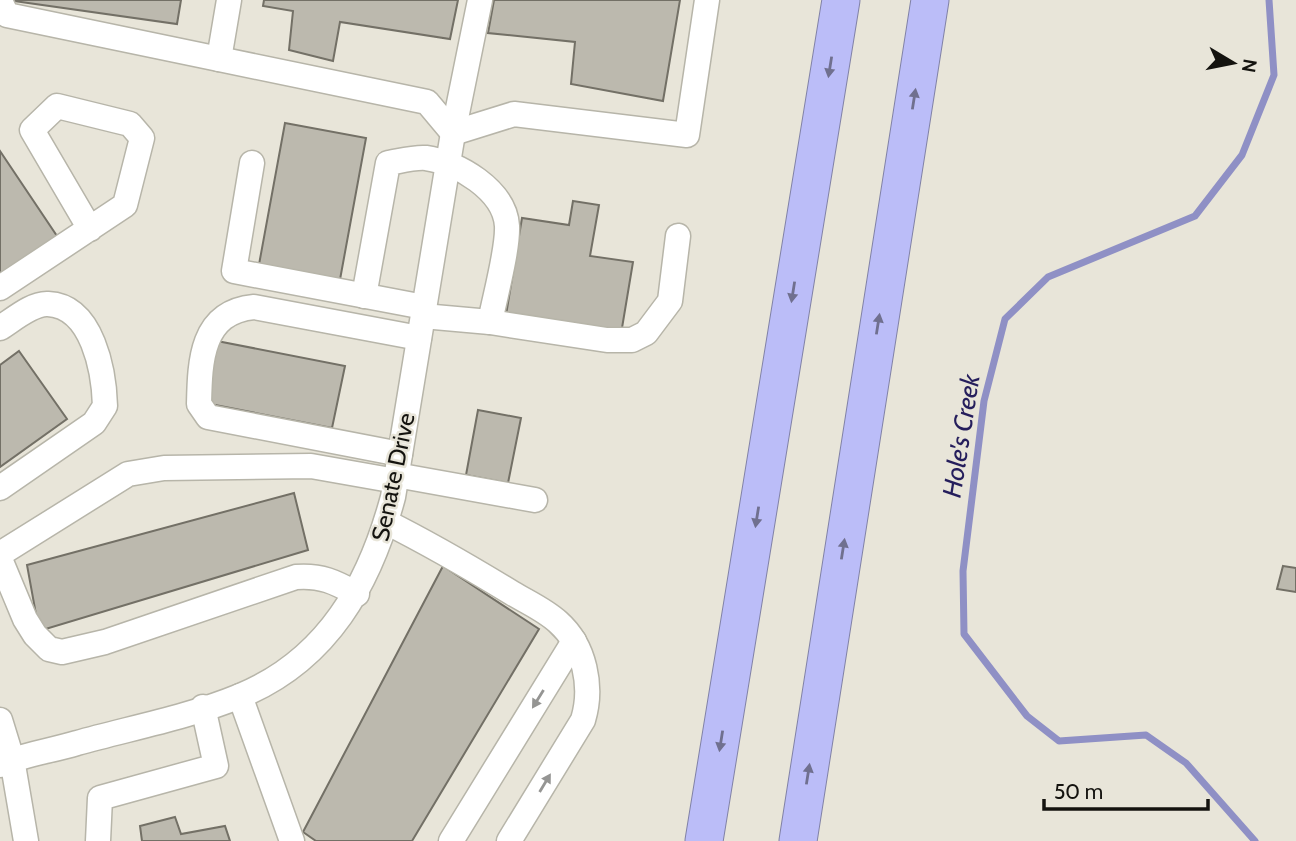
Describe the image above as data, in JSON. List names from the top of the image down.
{
  "streets": {
    "street": ["Senate Drive"]
  },
  "water": ["Hole's Creek"],
  "scale_bar": "50 m",
  "north": "right"
}
